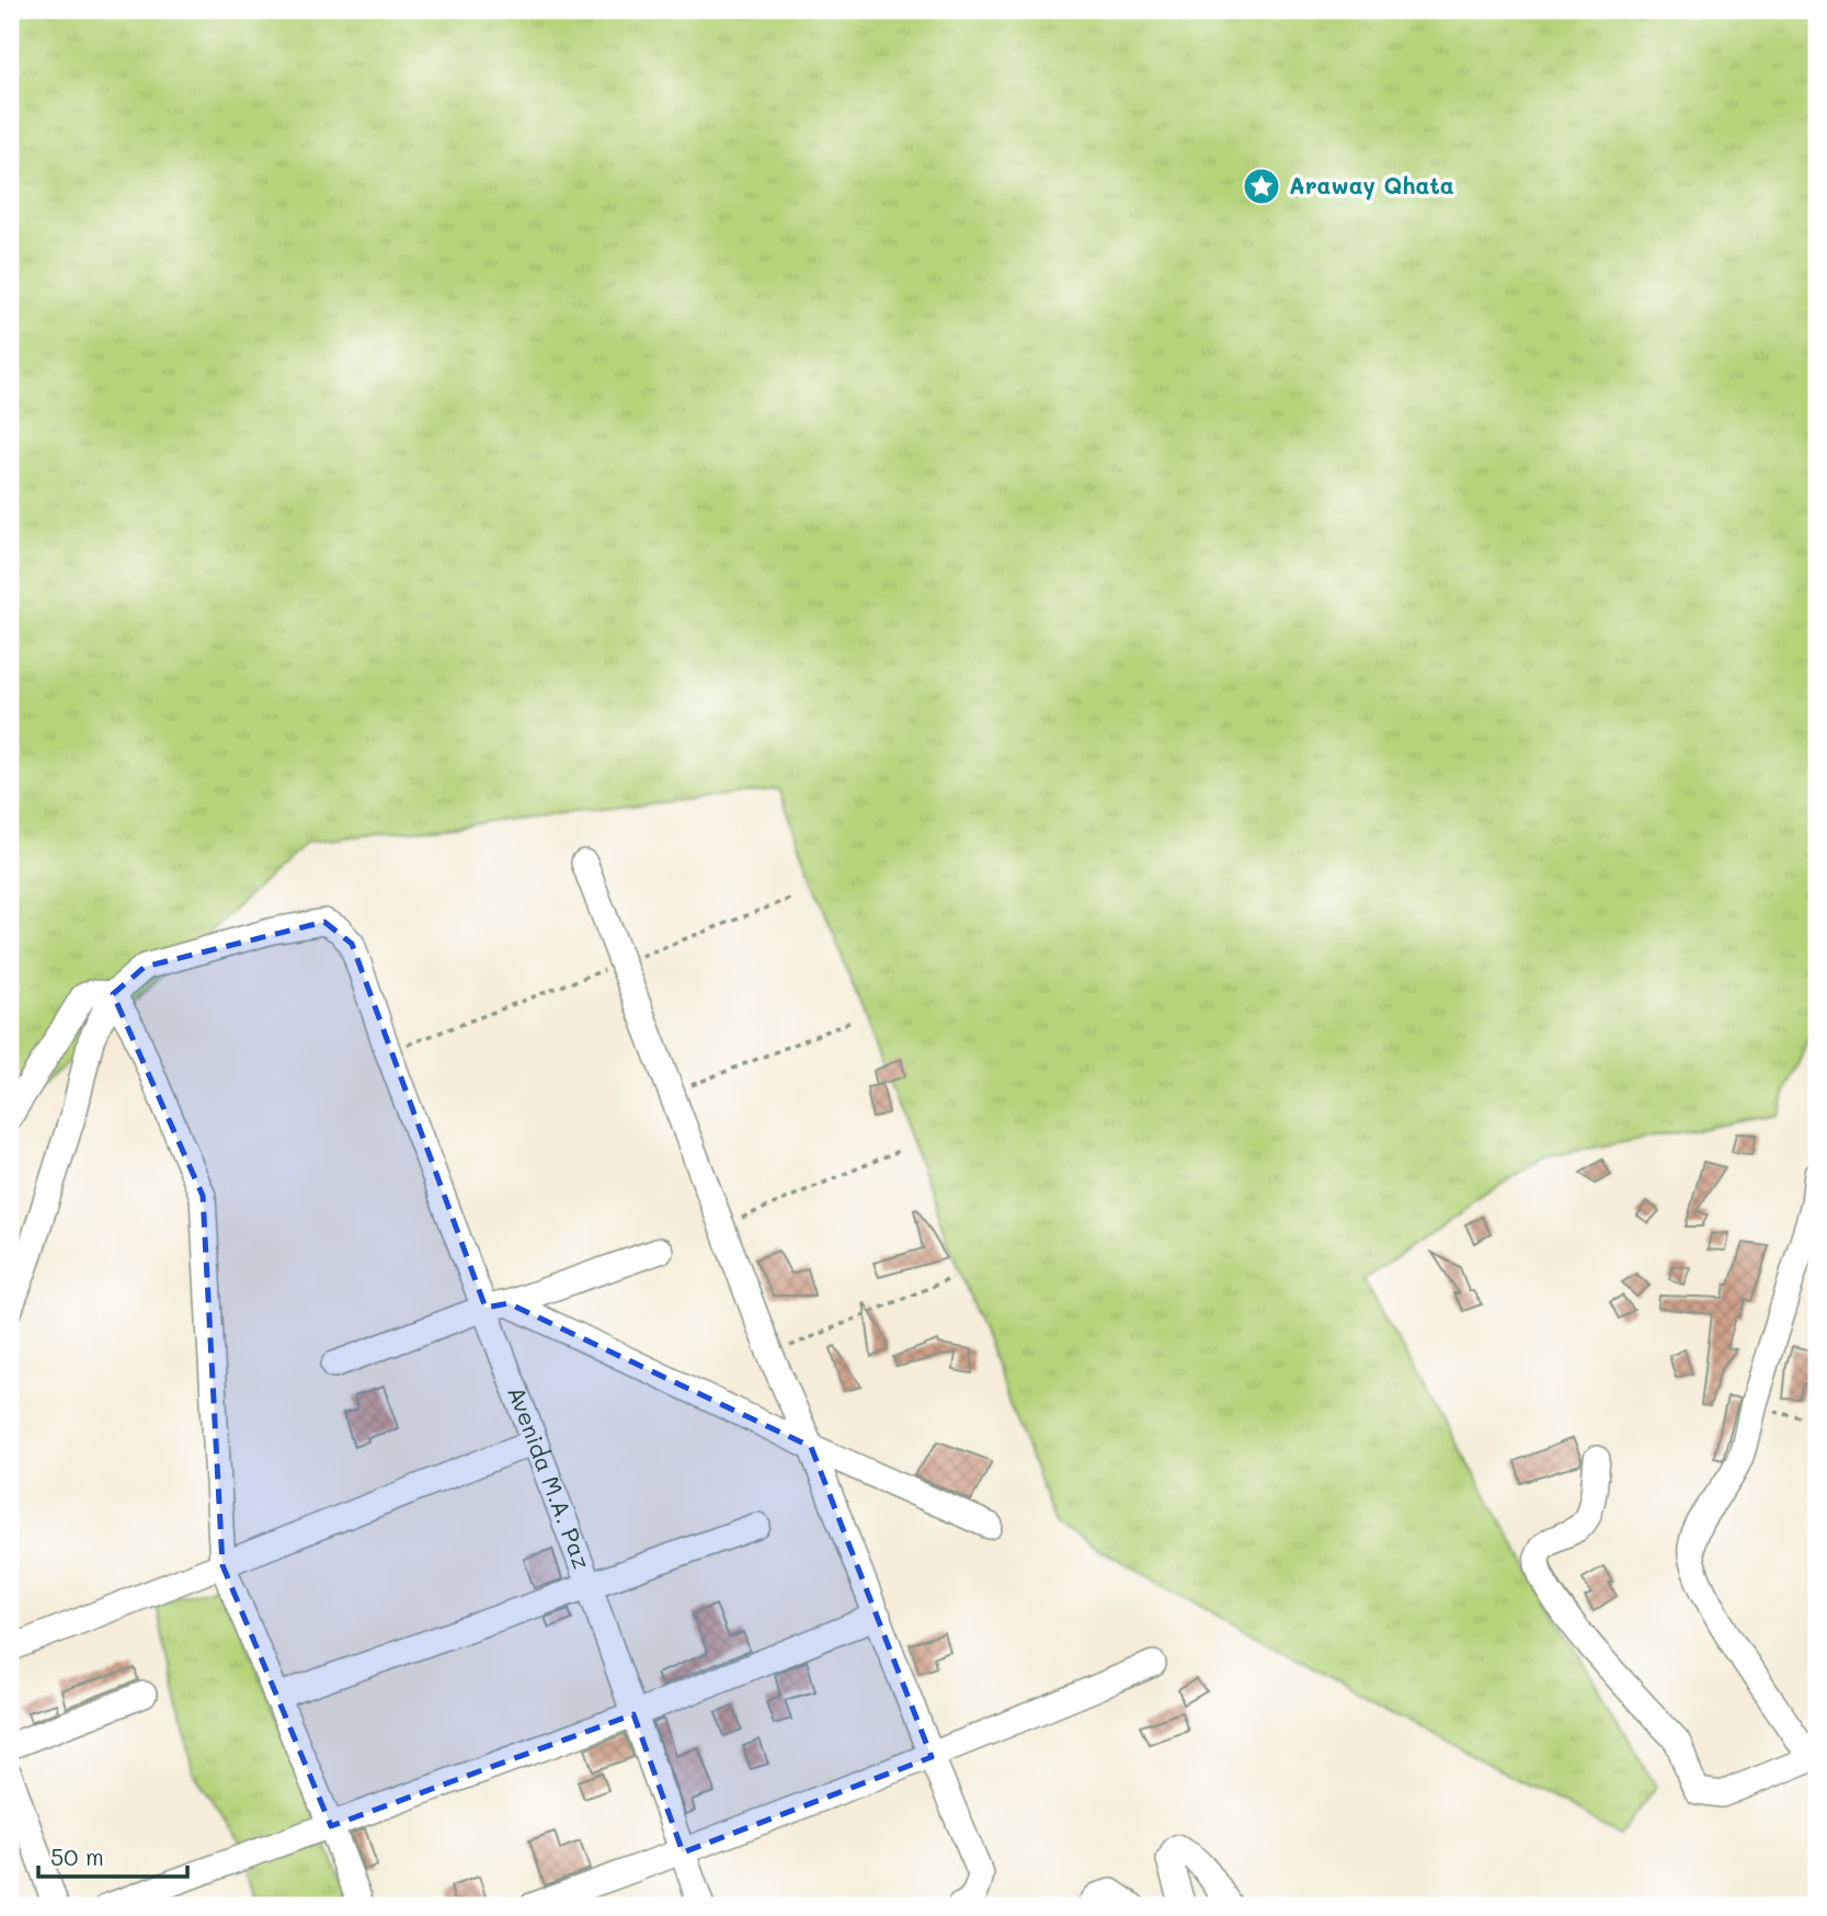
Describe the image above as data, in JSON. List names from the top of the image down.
{
  "streets": {
    "street": ["Avenida M.A. Paz"]
  },
  "places": {
    "place": ["Araway Qhata"]
  },
  "scale_bar": "50 m"
}
